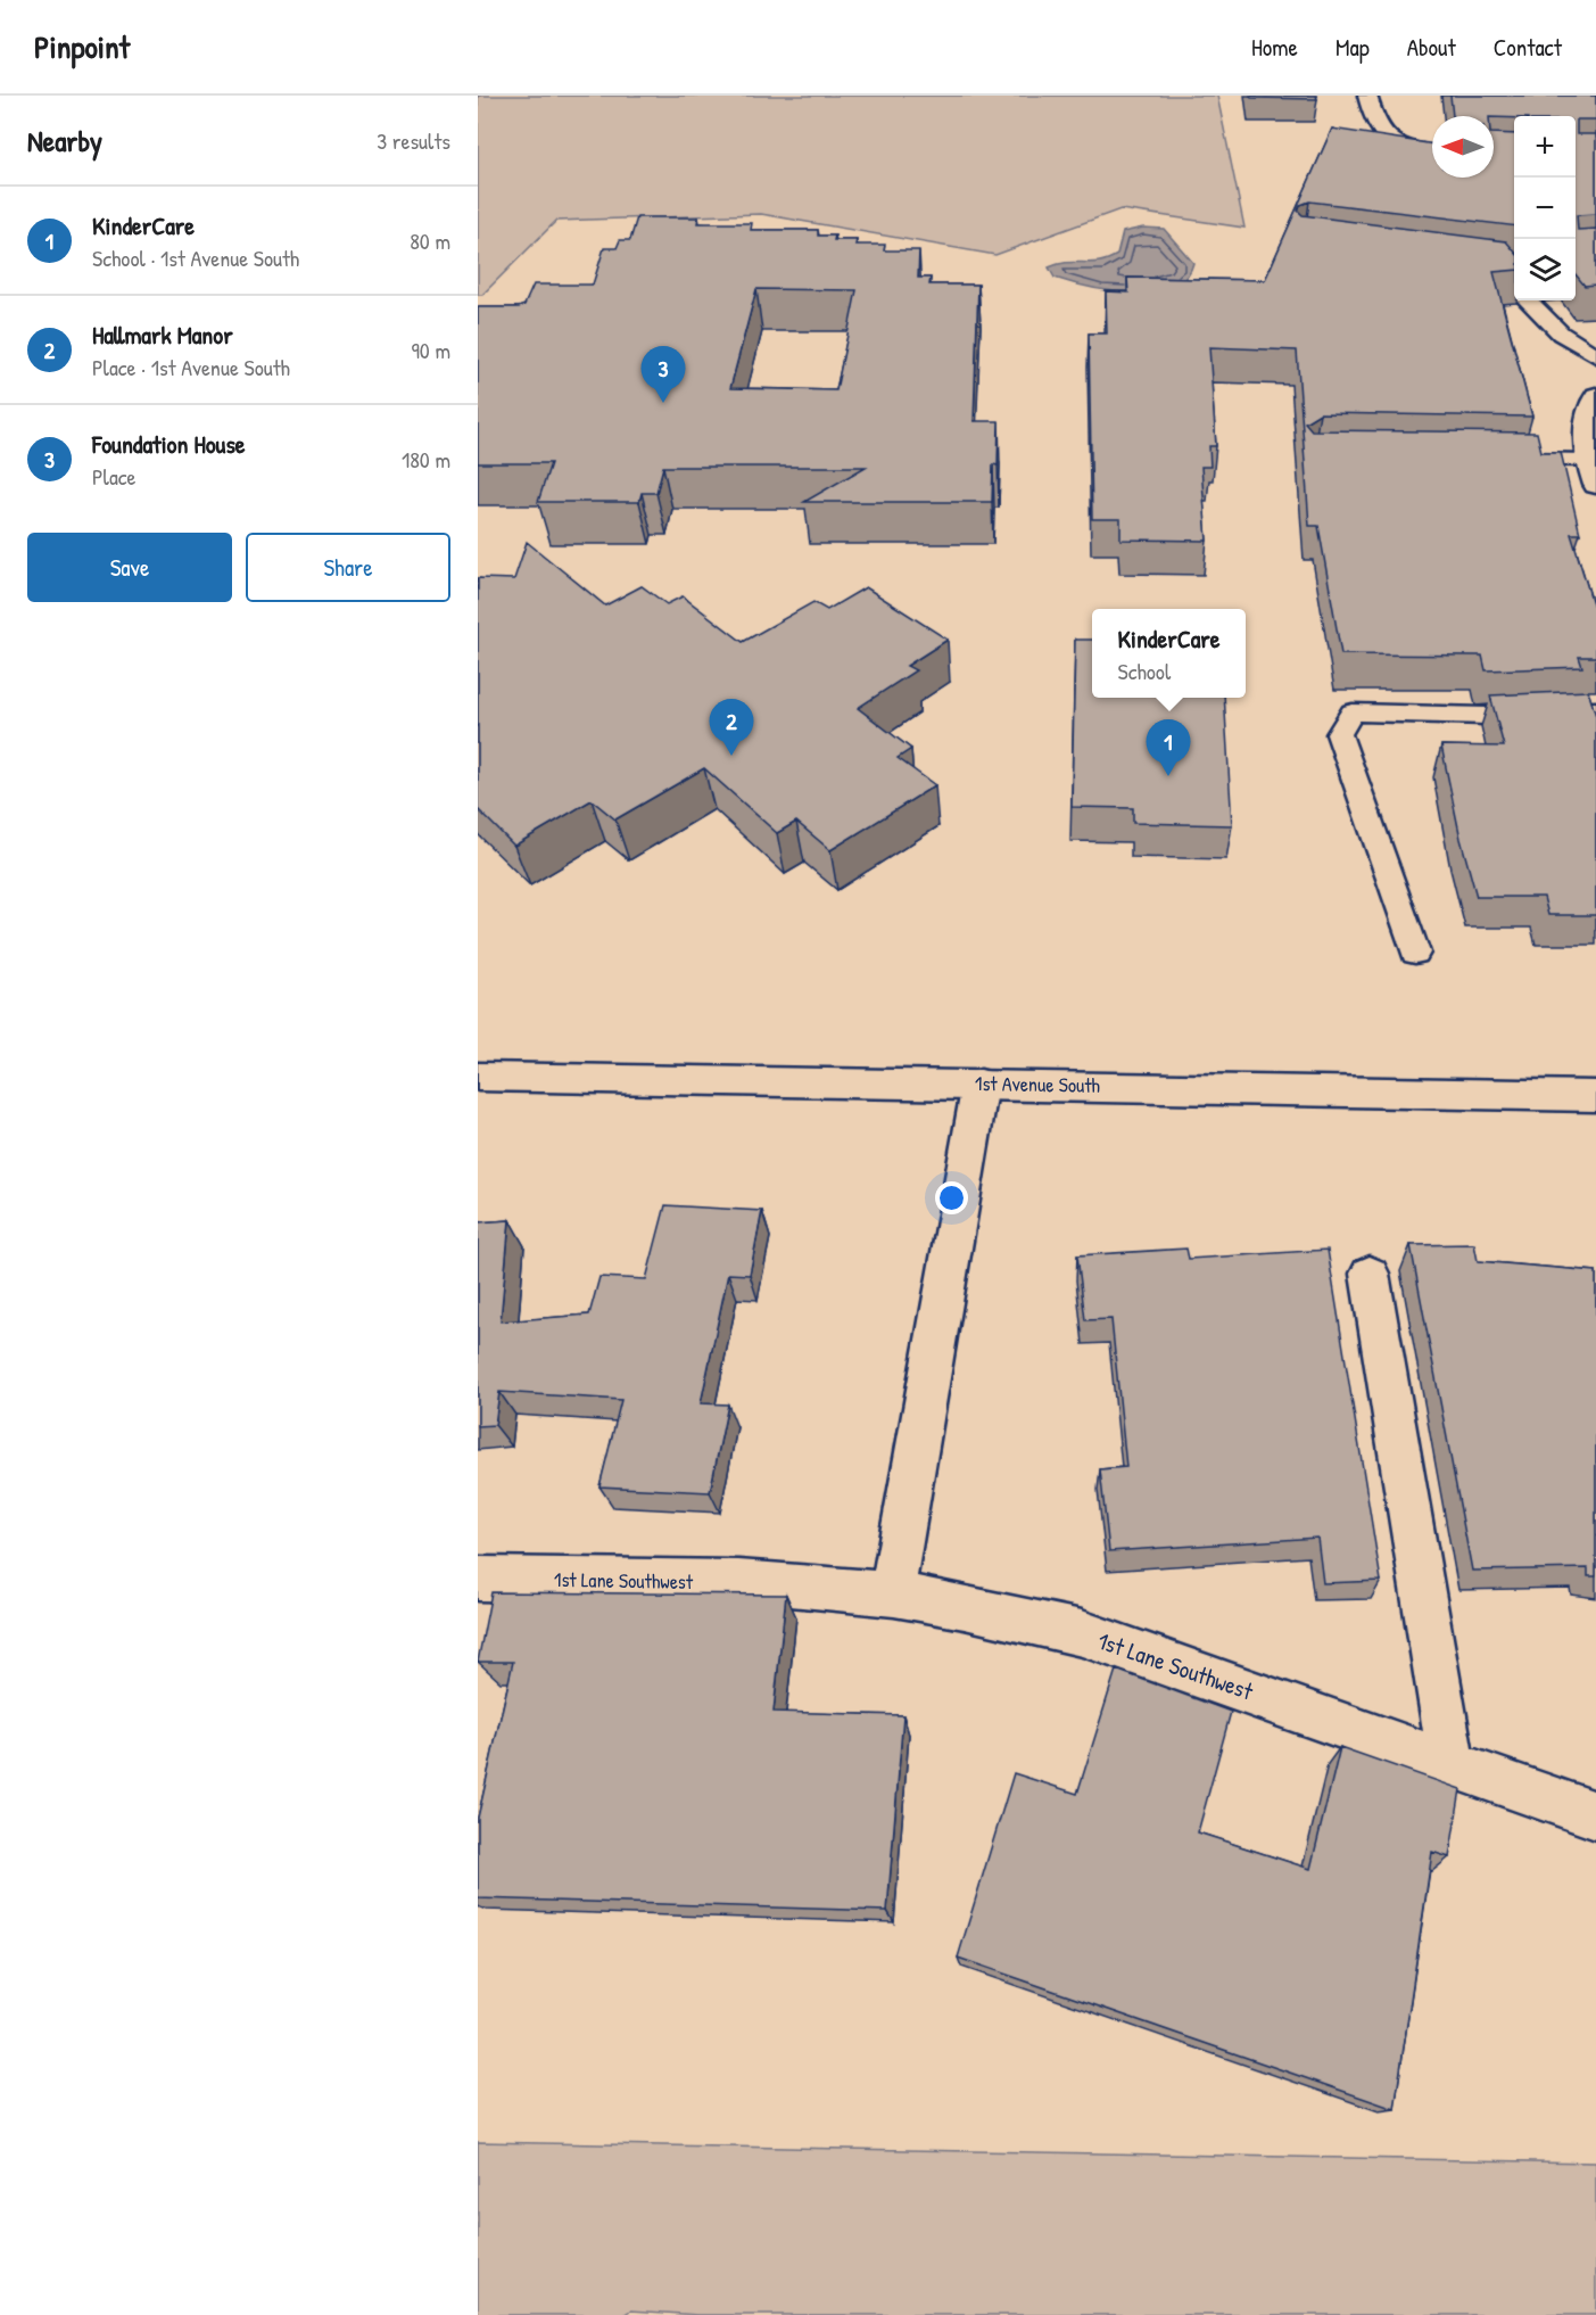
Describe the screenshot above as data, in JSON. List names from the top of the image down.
{
  "streets": {
    "street": ["1st Avenue South", "1st Lane Southwest"]
  },
  "north": "left",
  "page": {
    "header": "Pinpoint",
    "nav": [
      "Home",
      "Map",
      "About",
      "Contact"
    ],
    "heading": ["Nearby", "3 results"],
    "map_buttons": ["+", "−"],
    "list": [
      {
        "mark": "1",
        "name": "KinderCare",
        "note": "School · 1st Avenue South",
        "value": "80 m"
      },
      {
        "mark": "2",
        "name": "Hallmark Manor",
        "note": "Place · 1st Avenue South",
        "value": "90 m"
      },
      {
        "mark": "3",
        "name": "Foundation House",
        "note": "Place",
        "value": "180 m"
      }
    ],
    "pins": ["3", "2", "1"],
    "buttons": ["Save", "Share"],
    "popup": ["KinderCare", "School"]
  }
}
